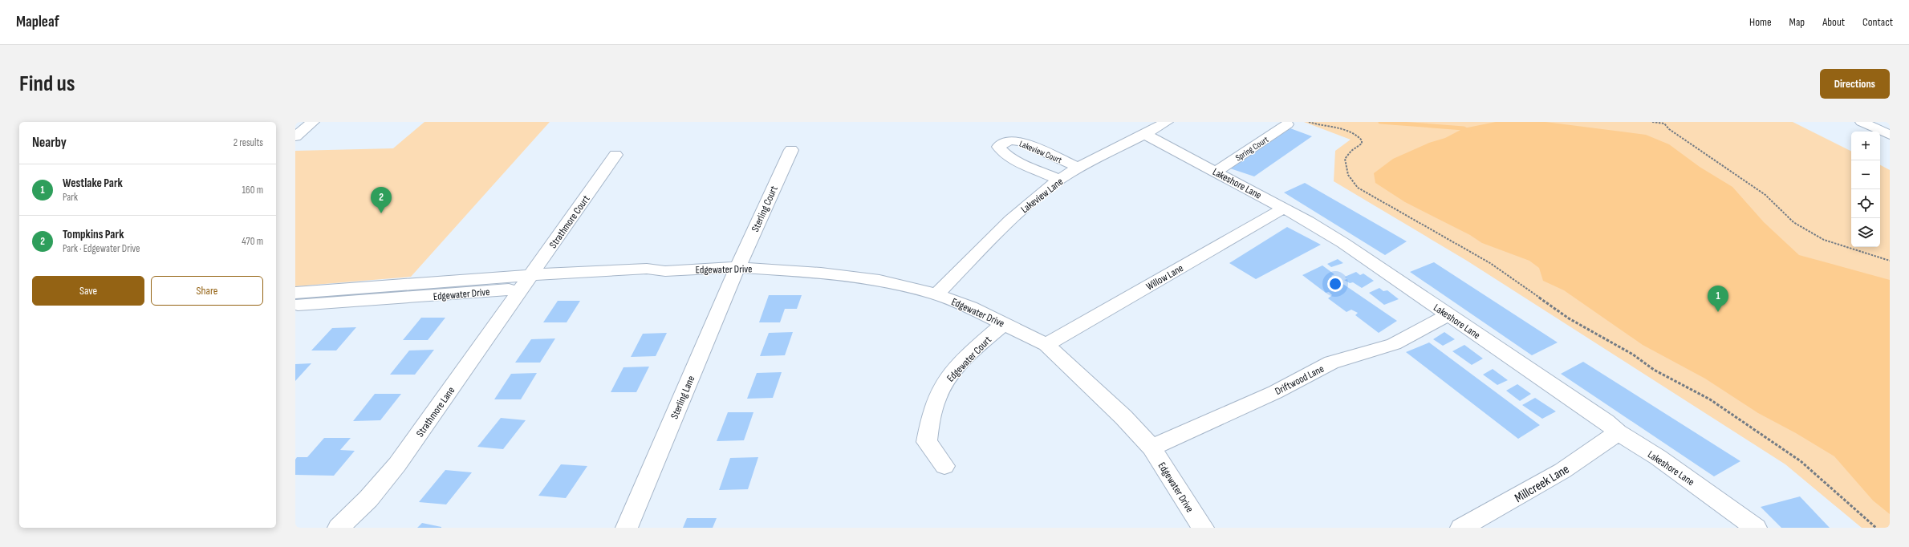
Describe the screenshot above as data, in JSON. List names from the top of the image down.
{
  "streets": {
    "street": [
      "Spring Court",
      "Lakeview Court",
      "Lakeshore Lane",
      "Lakeview Lane",
      "Sterling Court",
      "Strathmore Court",
      "Edgewater Drive",
      "Willow Lane",
      "Edgewater Court",
      "Driftwood Lane",
      "Sterling Lane",
      "Strathmore Lane",
      "Millcreek Lane"
    ]
  },
  "crossings": [
    ["Spring Court", "Lakeshore Lane"],
    ["Lakeview Court", "Lakeview Lane"],
    ["Lakeshore Lane", "Lakeview Lane"],
    ["Lakeshore Lane", "Willow Lane"],
    ["Lakeshore Lane", "Driftwood Lane"],
    ["Lakeshore Lane", "Millcreek Lane"],
    ["Lakeview Lane", "Edgewater Drive"],
    ["Sterling Court", "Edgewater Drive"],
    ["Sterling Court", "Sterling Lane"],
    ["Strathmore Court", "Edgewater Drive"],
    ["Strathmore Court", "Strathmore Lane"],
    ["Edgewater Drive", "Willow Lane"],
    ["Edgewater Drive", "Edgewater Court"],
    ["Edgewater Drive", "Driftwood Lane"],
    ["Edgewater Drive", "Sterling Lane"],
    ["Edgewater Drive", "Strathmore Lane"]
  ],
  "page": {
    "header": "Mapleaf",
    "nav": [
      "Home",
      "Map",
      "About",
      "Contact"
    ],
    "buttons": [
      "Directions",
      ["Save", "Share"]
    ],
    "title": "Find us",
    "heading": ["Nearby", "2 results"],
    "map_buttons": ["+", "−"],
    "list": [
      {
        "mark": "1",
        "name": "Westlake Park",
        "note": "Park",
        "value": "160 m"
      },
      {
        "mark": "2",
        "name": "Tompkins Park",
        "note": "Park · Edgewater Drive",
        "value": "470 m"
      }
    ],
    "pins": ["2", "1"]
  }
}
